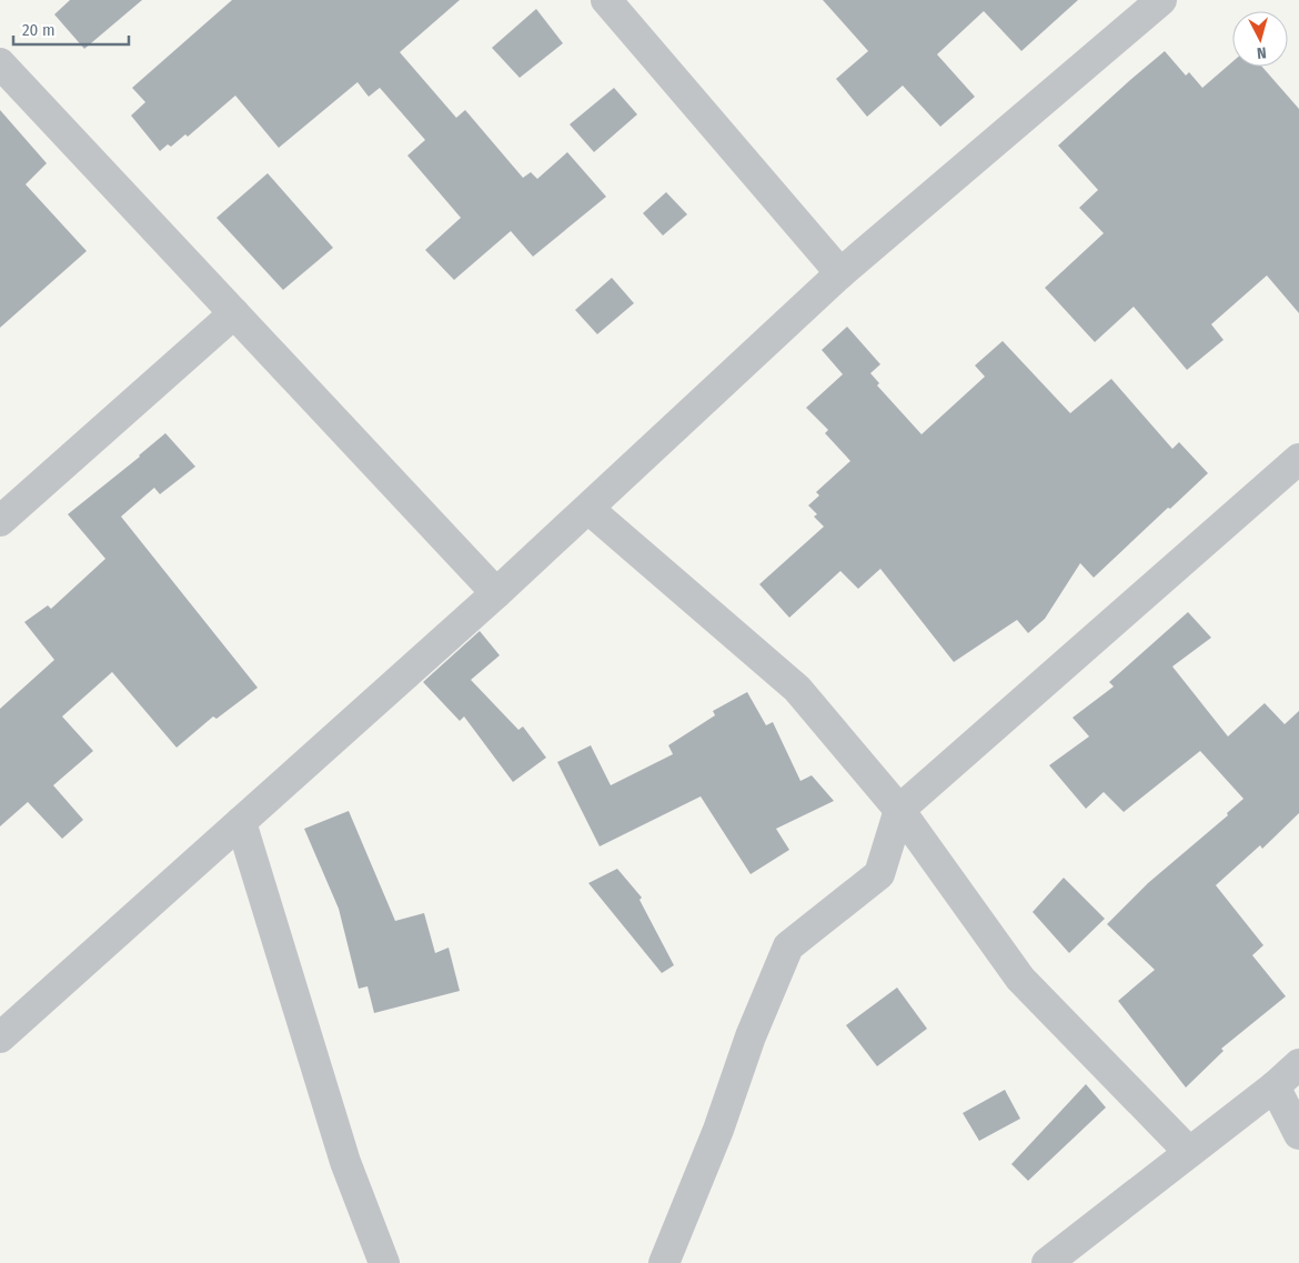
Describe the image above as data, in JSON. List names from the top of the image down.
{
  "scale_bar": "20 m",
  "north": "bottom"
}
